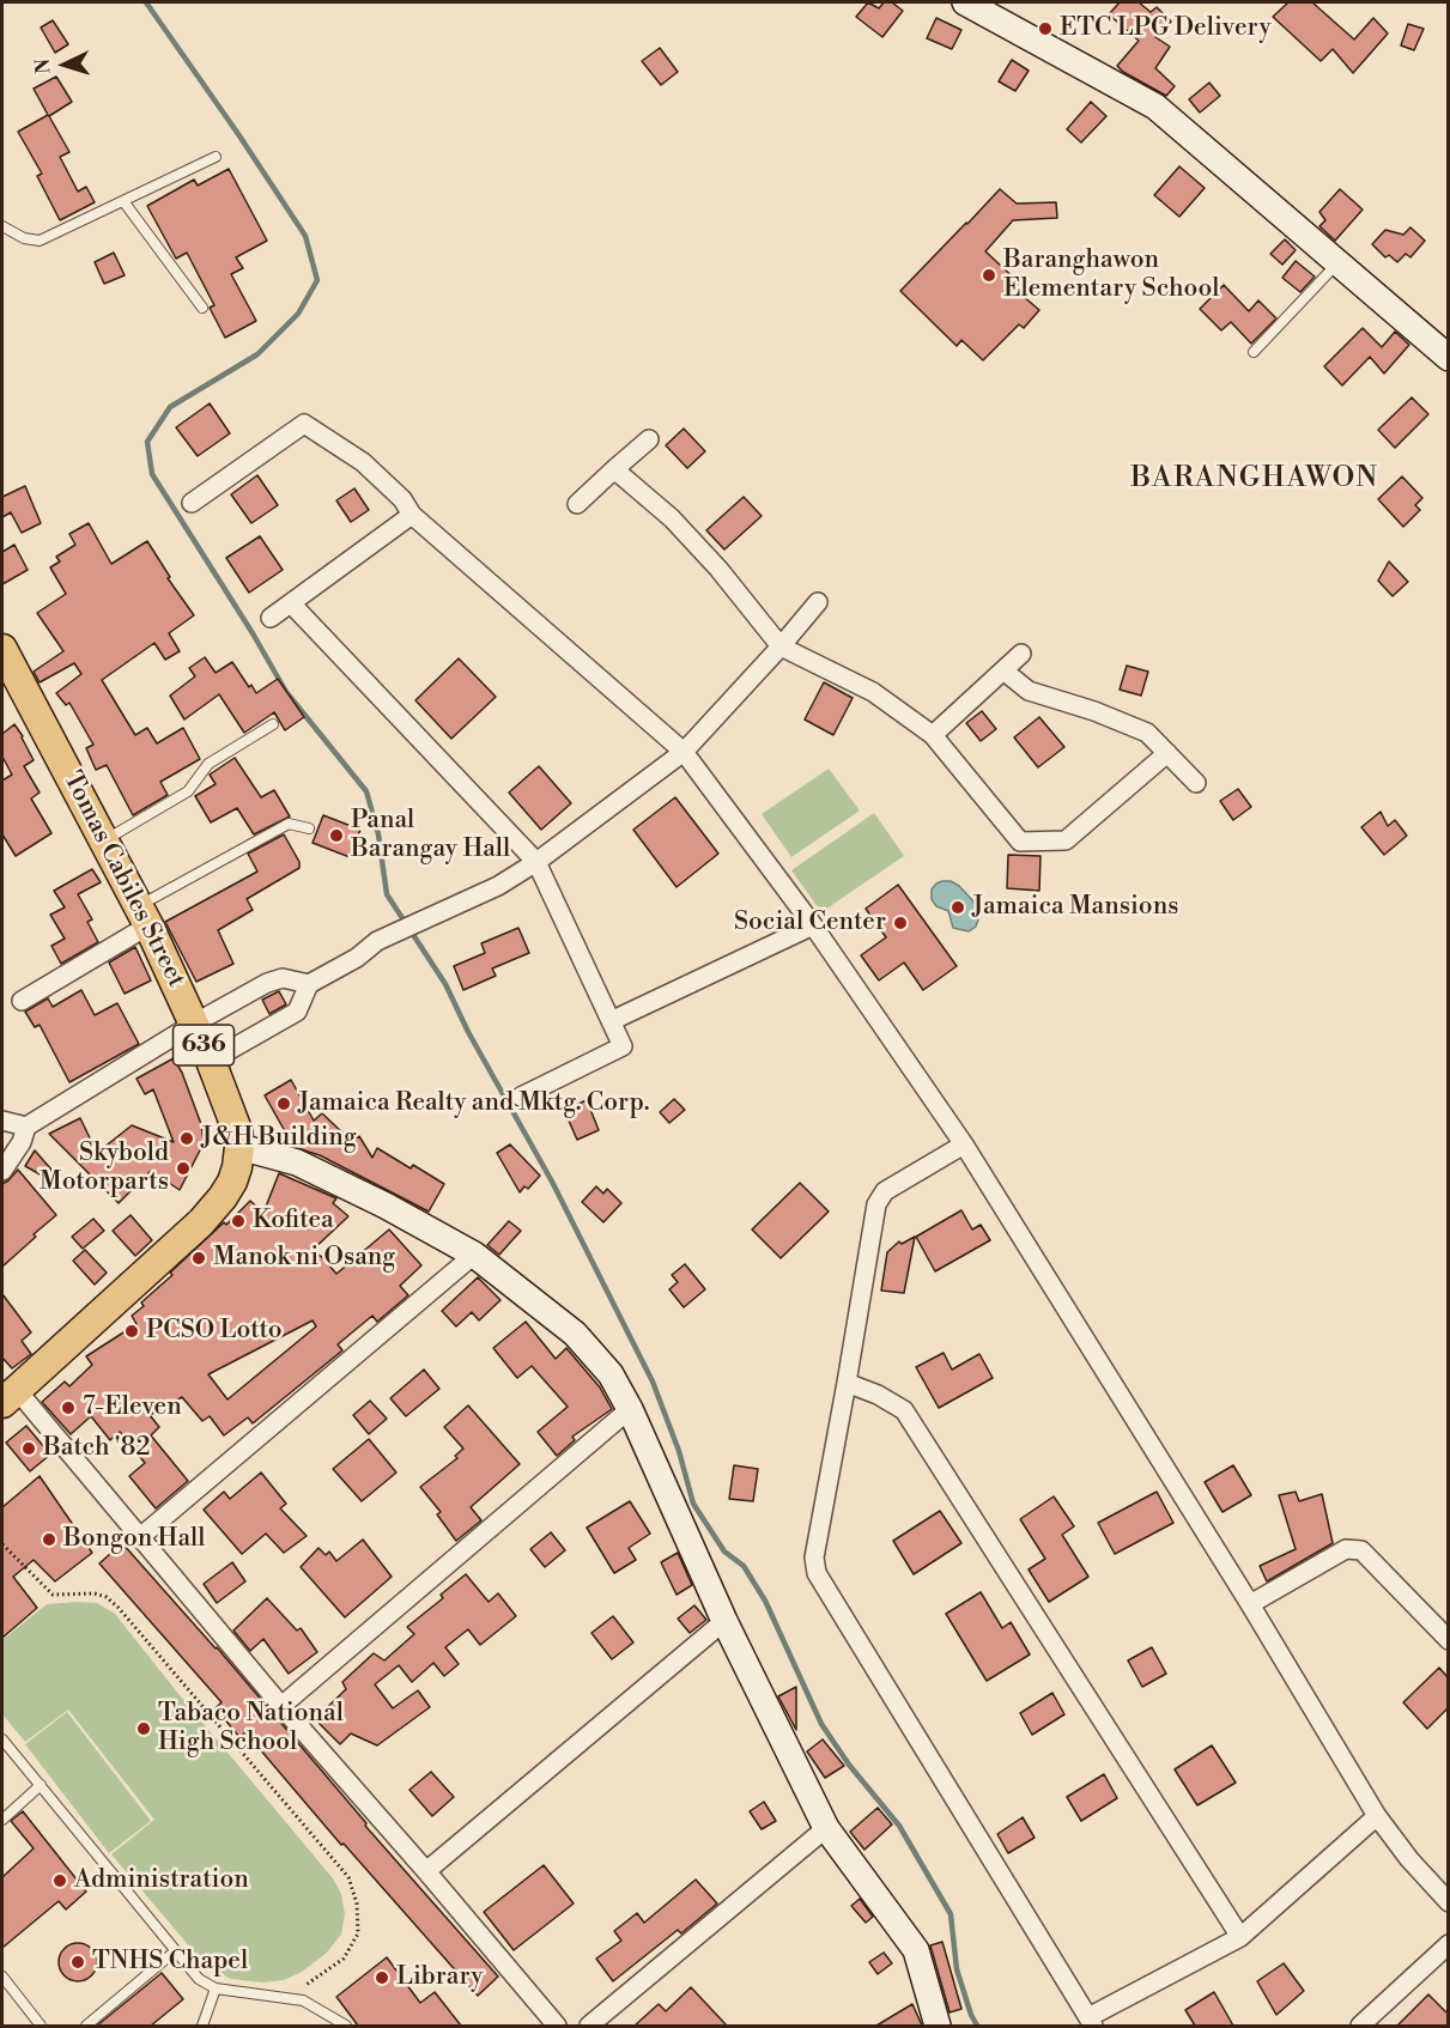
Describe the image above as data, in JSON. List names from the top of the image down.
{
  "streets": {
    "main road": ["Tomas Cabiles Street", "636"]
  },
  "districts": ["BARANGHAWON"],
  "places": [
    "ETC LPG Delivery",
    "Baranghawon Elementary School",
    "Panal Barangay Hall",
    "Jamaica Mansions",
    "Social Center",
    "Jamaica Realty and Mktg. Corp.",
    "J&H Building",
    "Skybold Motorparts",
    "Kofitea",
    "Manok ni Osang",
    "PCSO Lotto",
    "7-Eleven",
    "Batch '82",
    "Bongon Hall",
    "Tabaco National High School",
    "Administration",
    "TNHS Chapel",
    "Library"
  ],
  "north": "left"
}
